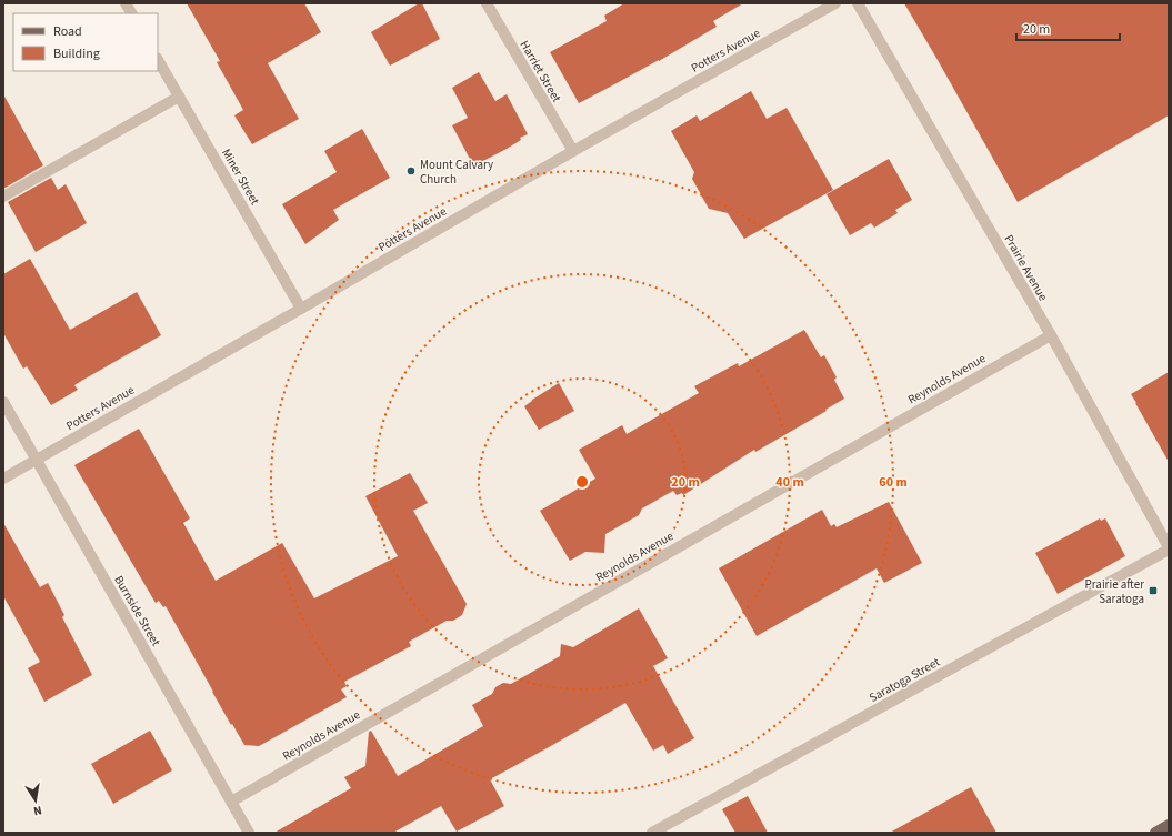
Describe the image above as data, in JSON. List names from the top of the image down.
{
  "streets": {
    "street": [
      "Potters Avenue",
      "Harriet Street",
      "Miner Street",
      "Prairie Avenue",
      "Reynolds Avenue",
      "Burnside Street",
      "Saratoga Street"
    ]
  },
  "crossings": [
    ["Potters Avenue", "Harriet Street"],
    ["Potters Avenue", "Miner Street"],
    ["Potters Avenue", "Burnside Street"],
    ["Prairie Avenue", "Reynolds Avenue"],
    ["Prairie Avenue", "Saratoga Street"],
    ["Reynolds Avenue", "Burnside Street"]
  ],
  "places": {
    "other": ["Mount Calvary Church"],
    "transit": ["Prairie after Saratoga"]
  },
  "legend": ["Road", "Building"],
  "scale_bar": "20 m",
  "north": "bottom",
  "rings": ["20 m", "40 m", "60 m"]
}
